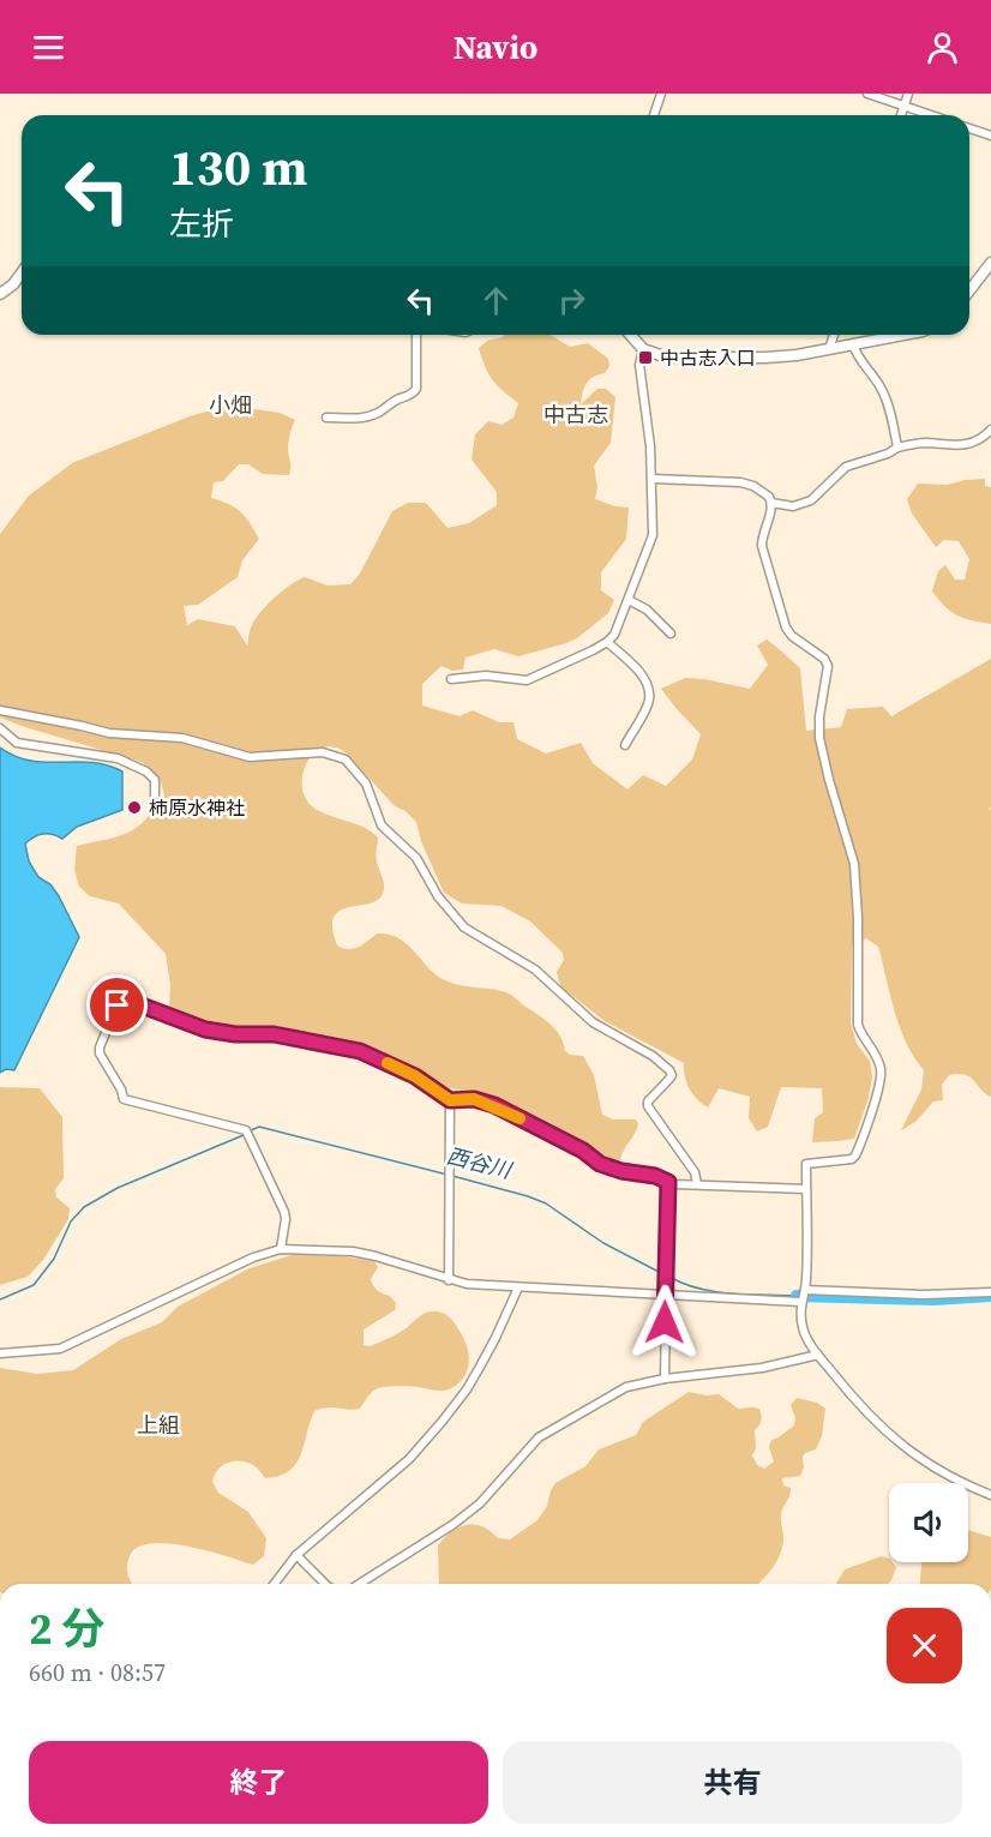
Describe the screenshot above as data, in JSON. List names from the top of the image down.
{
  "districts": ["小畑", "中古志", "上組"],
  "water": ["西谷川"],
  "places": {
    "transit": ["中古志入口"],
    "other": ["柿原水神社"]
  },
  "page": {
    "header": "Navio",
    "turn": ["130 m", "左折"],
    "heading": ["2 分", "660 m · 08:57"],
    "buttons": ["終了", "共有"]
  }
}
